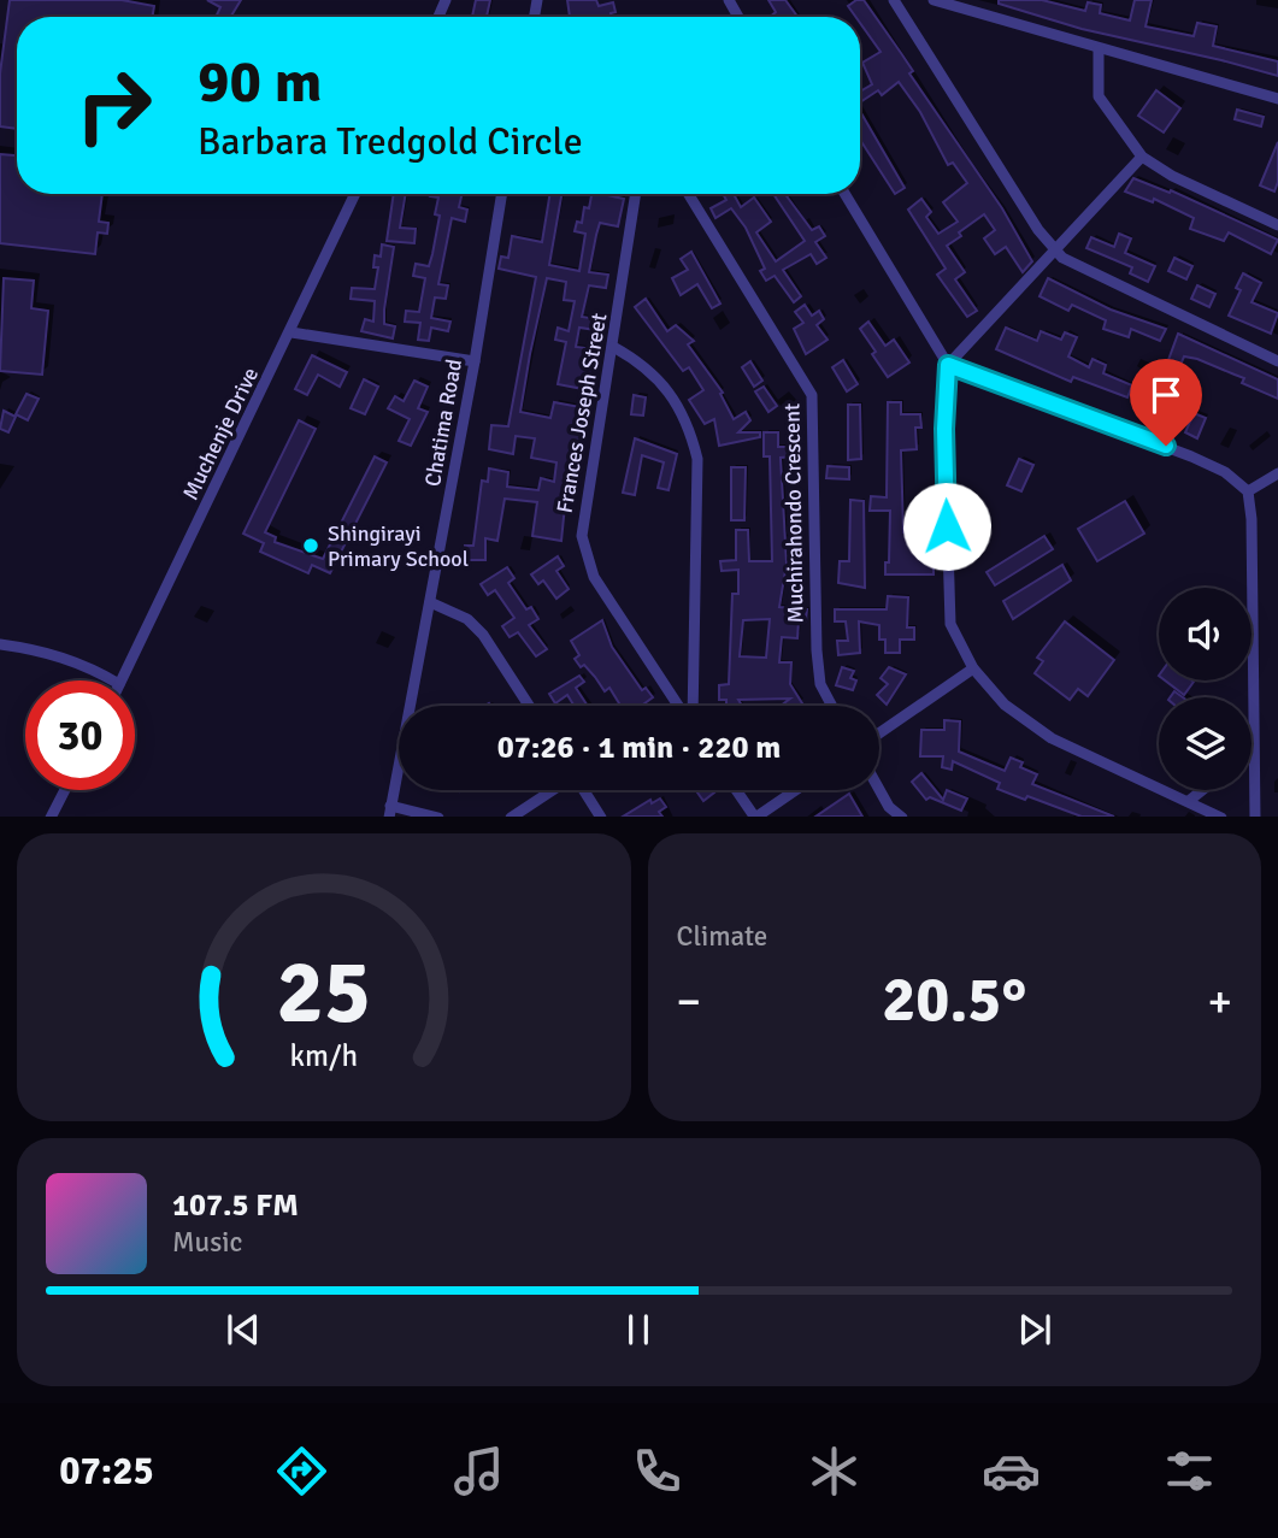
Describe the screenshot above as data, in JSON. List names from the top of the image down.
{
  "streets": {
    "street": [
      "Frances Joseph Street",
      "Chatima Road",
      "Muchenje Drive",
      "Muchirahondo Crescent"
    ]
  },
  "places": ["Shingirayi Primary School"],
  "page": {
    "turn": ["90 m", "Barbara Tredgold Circle"],
    "limit": "30",
    "trip": "07:26 · 1 min · 220 m",
    "tile": "Climate",
    "heat": ["−", "20.5°", "+"],
    "song": ["107.5 FM", "Music"],
    "tabs": "07:25",
    "gauge": ["25", "km/h"]
  }
}
